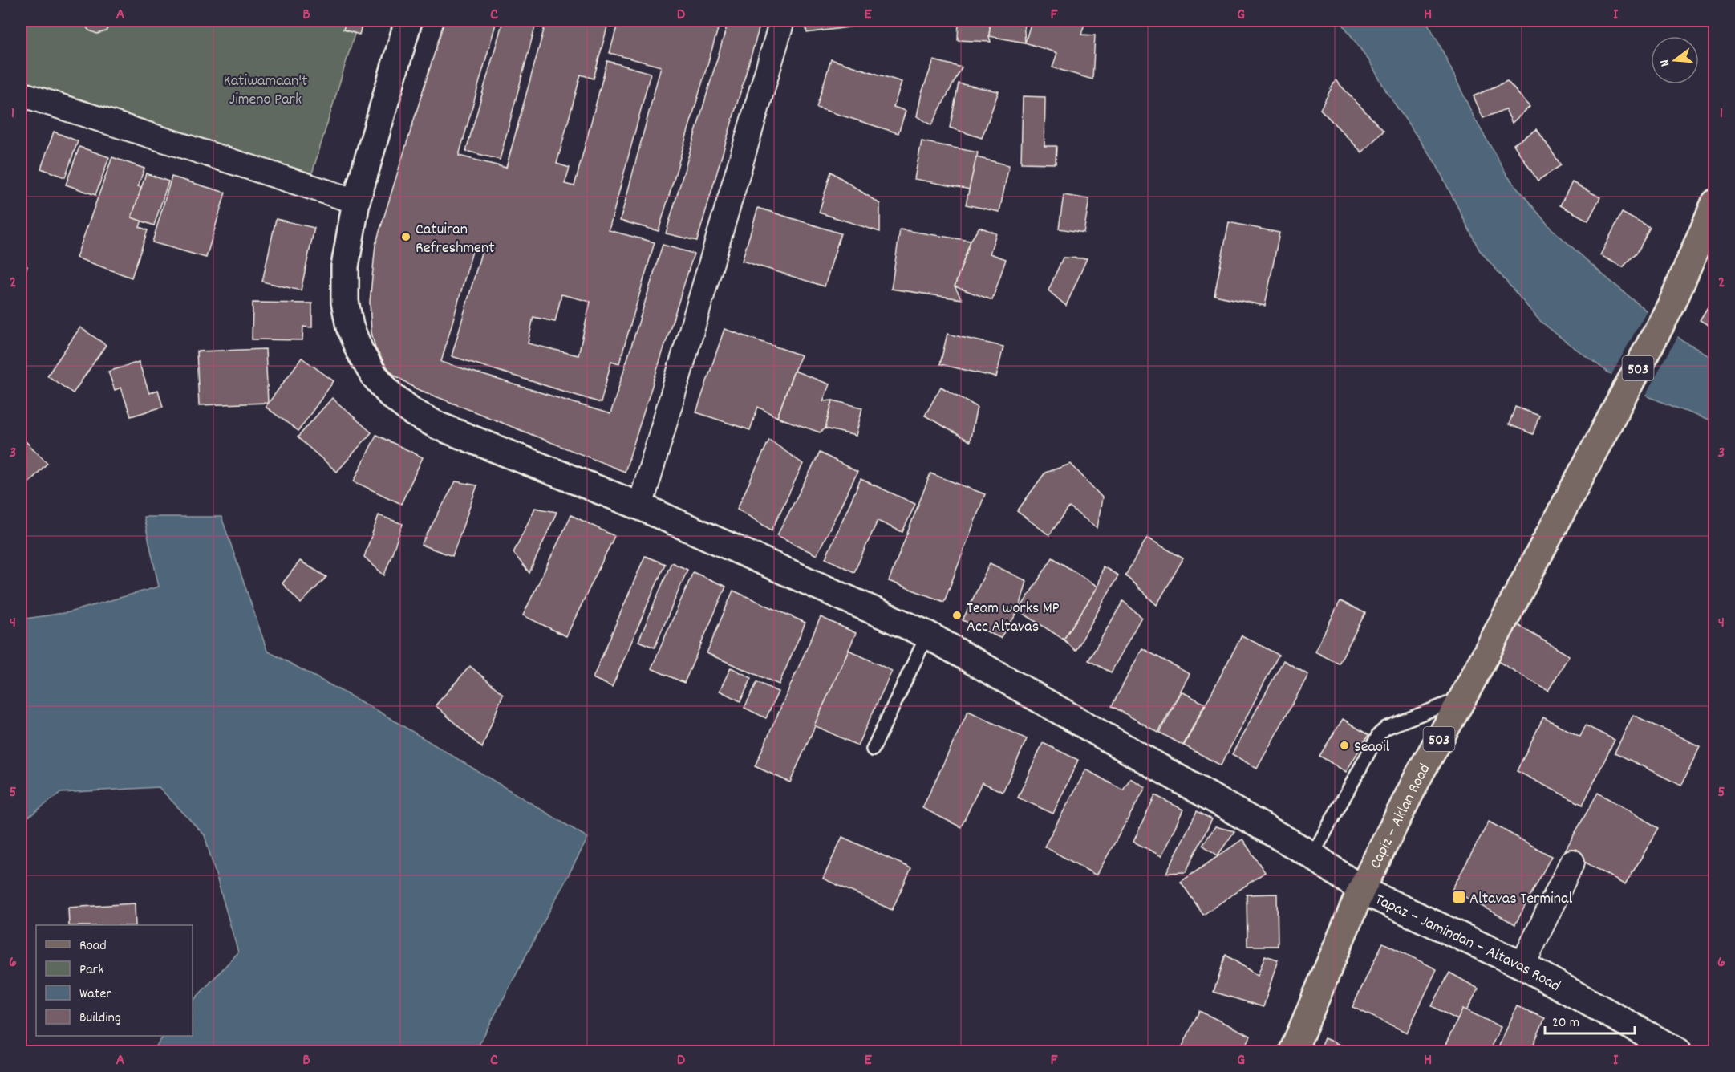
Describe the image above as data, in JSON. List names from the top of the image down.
{
  "streets": {
    "main road": ["503", "Capiz – Aklan Road", "Tapaz – Jamindan – Altavas Road"]
  },
  "crossings": [
    ["Capiz – Aklan Road", "Tapaz – Jamindan – Altavas Road"]
  ],
  "parks": ["Katiwamaan't Jimeno Park"],
  "places": {
    "other": ["Catuiran Refreshment", "Team works MP Acc Altavas", "Seaoil"],
    "transit": ["Altavas Terminal"]
  },
  "legend": [
    "Road",
    "Park",
    "Water",
    "Building"
  ],
  "scale_bar": "20 m",
  "north": "left",
  "grid": {
    "columns": [
      "A",
      "B",
      "C",
      "D",
      "E",
      "F",
      "G",
      "H",
      "I"
    ],
    "rows": [
      "1",
      "2",
      "3",
      "4",
      "5",
      "6"
    ]
  }
}
